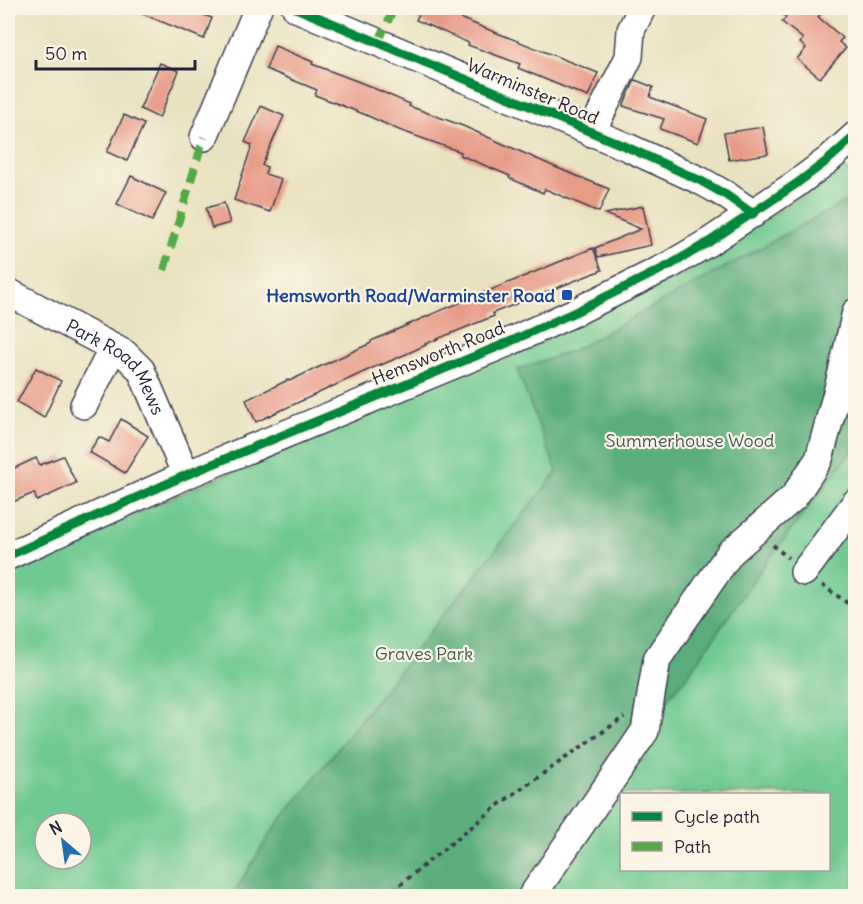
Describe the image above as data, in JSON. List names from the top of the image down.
{
  "streets": {
    "street": ["Warminster Road", "Hemsworth Road", "Park Road Mews"]
  },
  "crossings": [
    ["Warminster Road", "Hemsworth Road"],
    ["Hemsworth Road", "Park Road Mews"]
  ],
  "parks": ["Summerhouse Wood", "Graves Park"],
  "places": {
    "transit": ["Hemsworth Road/Warminster Road"]
  },
  "legend": ["Cycle path", "Path"],
  "scale_bar": "50 m",
  "north": "top left"
}
